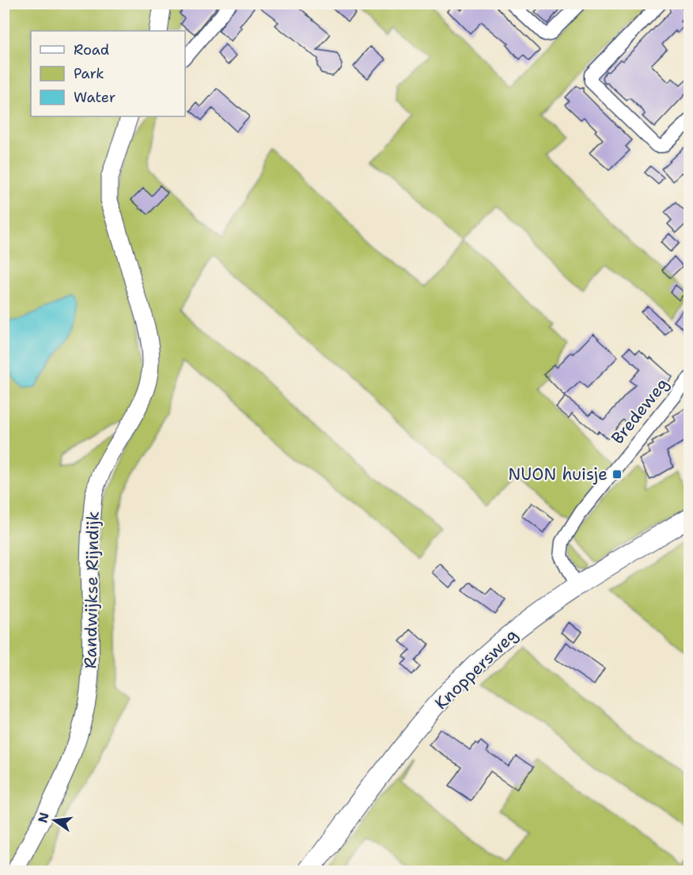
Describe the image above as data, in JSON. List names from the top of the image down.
{
  "streets": {
    "main road": ["Knoppersweg"],
    "street": ["Bredeweg", "Randwijkse Rijndijk"]
  },
  "crossings": [
    ["Bredeweg", "Knoppersweg"]
  ],
  "places": {
    "transit": ["NUON huisje"]
  },
  "legend": ["Road", "Park", "Water"],
  "north": "left"
}
